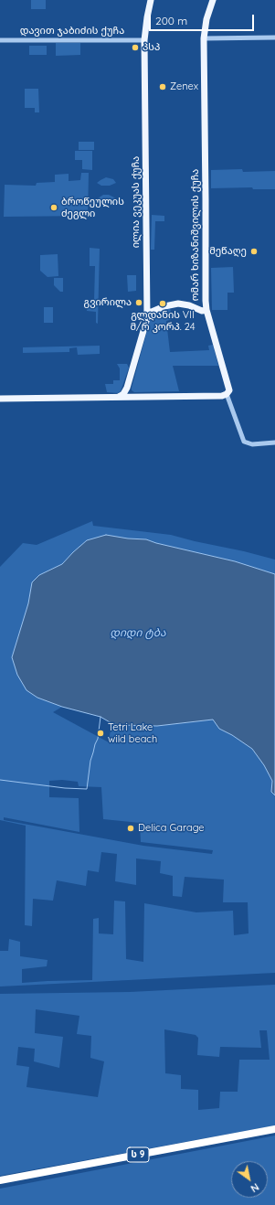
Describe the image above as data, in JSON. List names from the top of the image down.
{
  "streets": {
    "highway": ["ს 9"],
    "main road": ["ილია ვეკუას ქუჩა", "ომარ ხიზანიშვილის ქუჩა"],
    "street": ["დავით ჯაბიძის ქუჩა"]
  },
  "crossings": [
    ["დავით ჯაბიძის ქუჩა", "ილია ვეკუას ქუჩა"]
  ],
  "water": ["დიდი ტბა"],
  "places": [
    "პსპ",
    "Zenex",
    "ბროწეულის ძეგლი",
    "მეწაღე",
    "გვირილა",
    "გლდანის VII მ/რ კორპ. 24",
    "Tetri Lake wild beach",
    "Delica Garage"
  ],
  "scale_bar": "200 m",
  "north": "bottom right"
}
